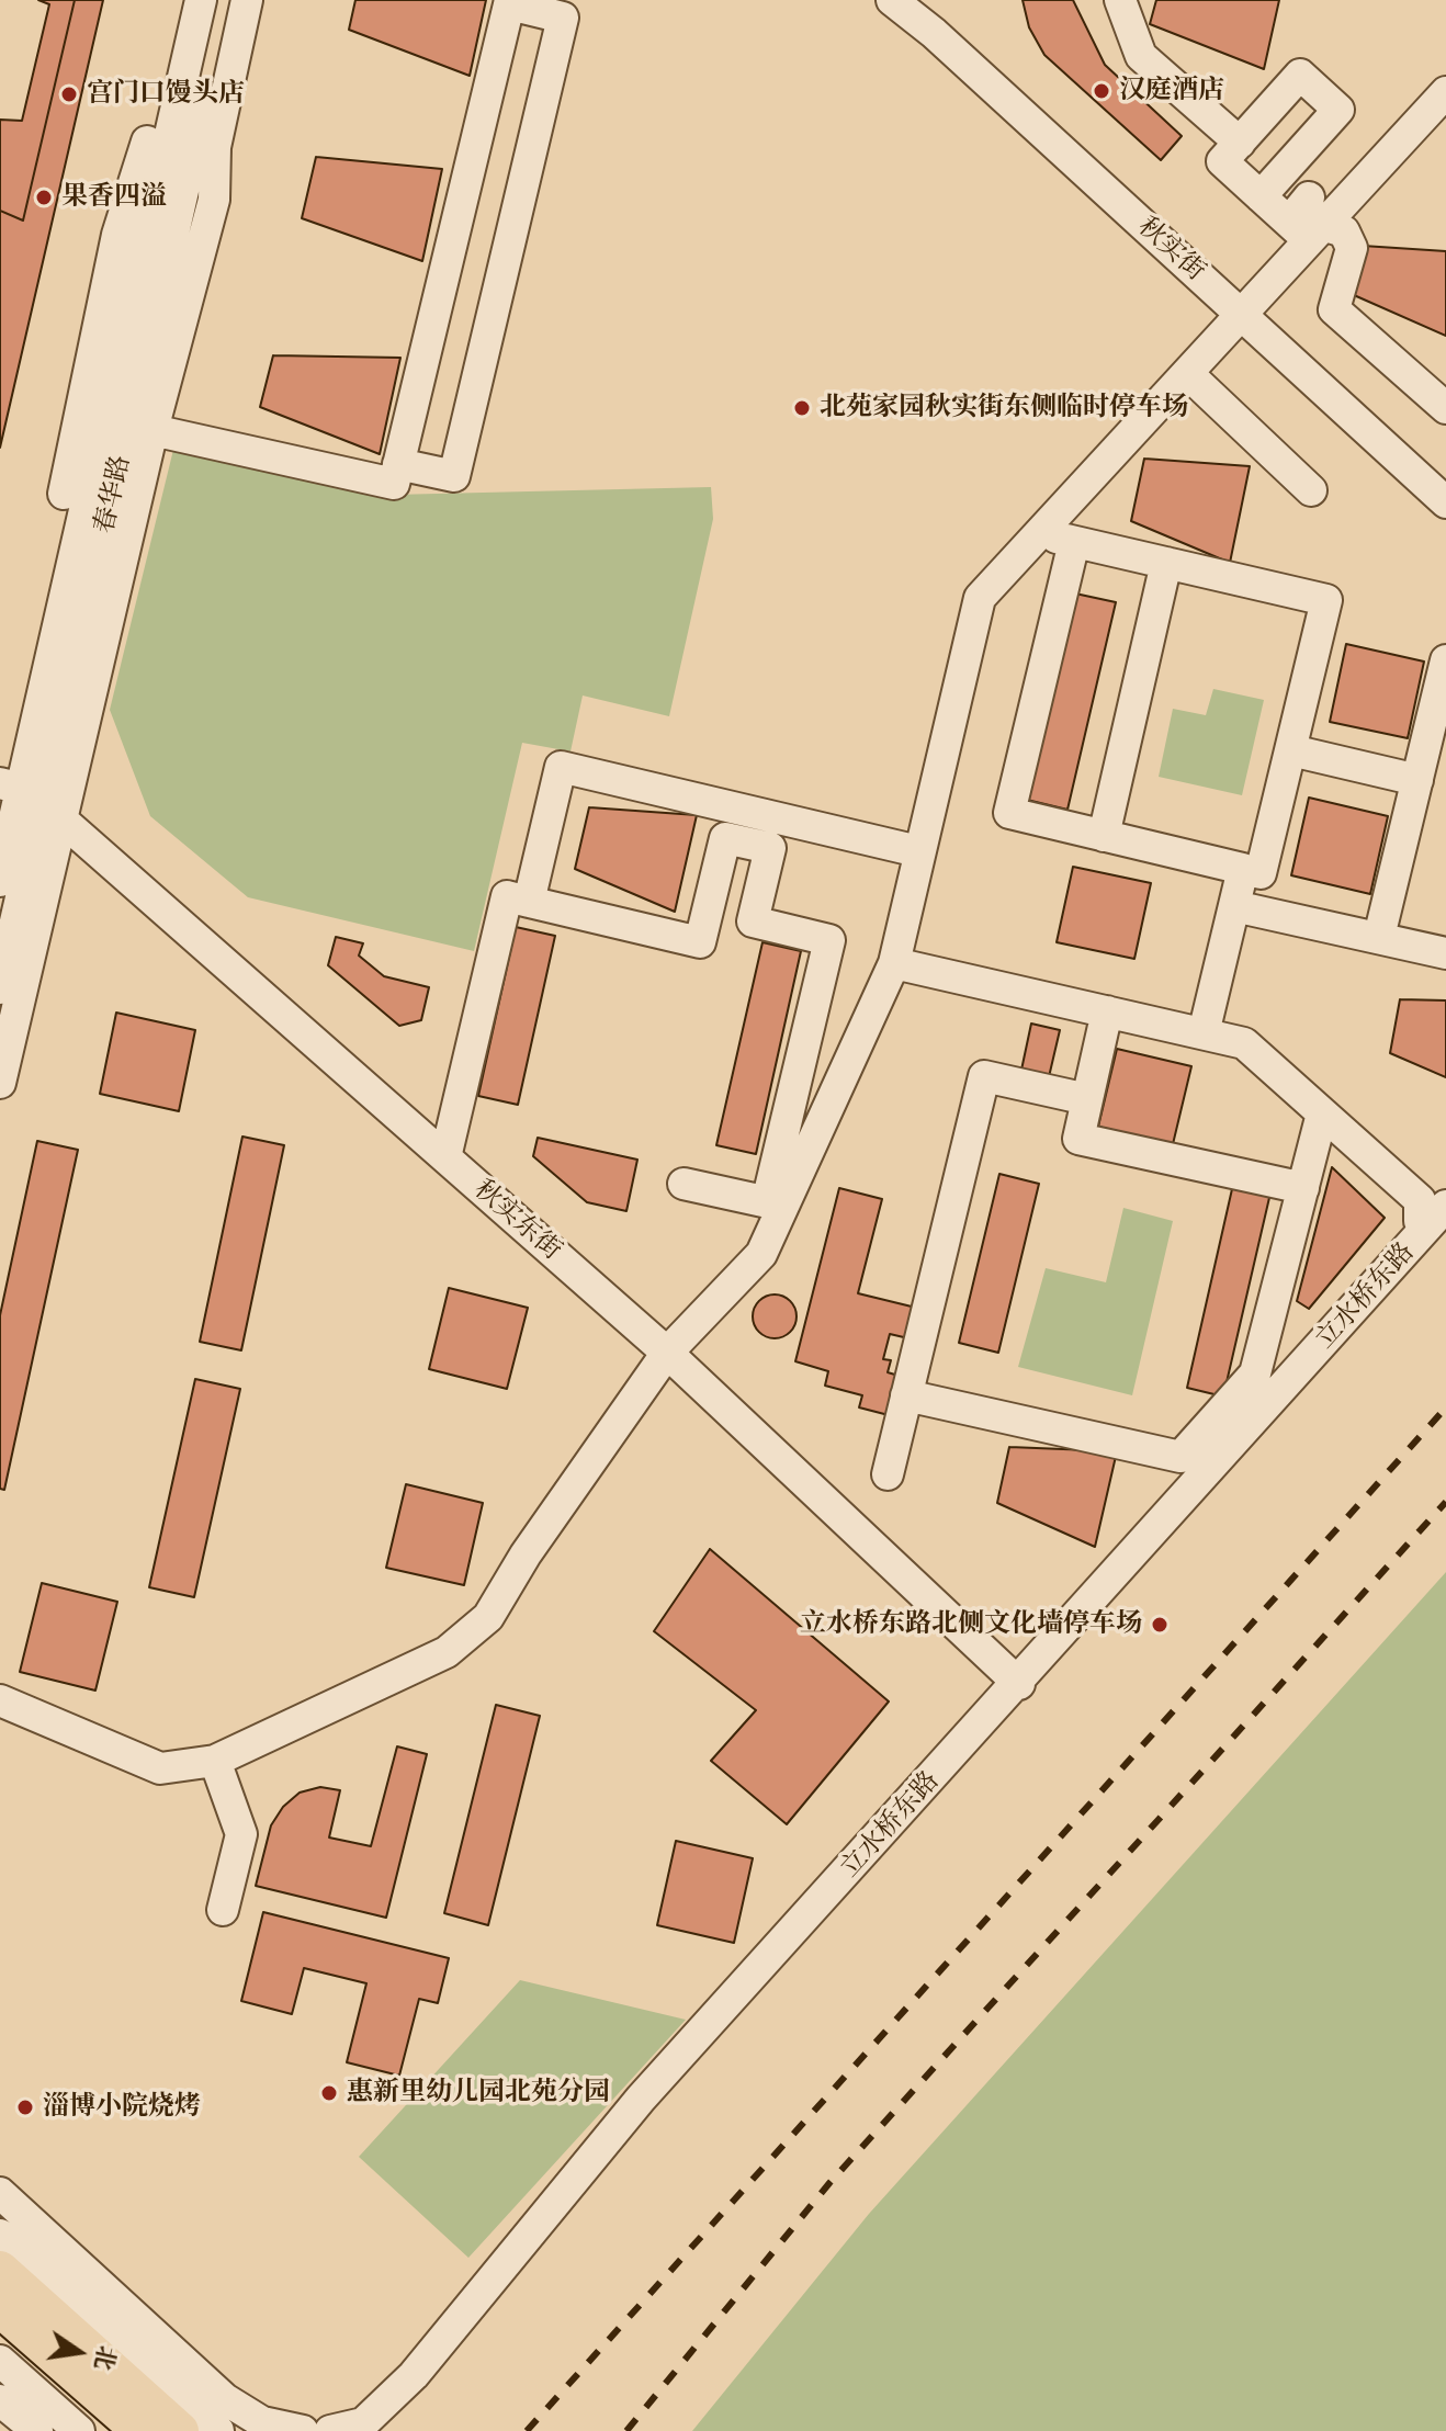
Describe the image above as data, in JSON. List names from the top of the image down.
{
  "streets": {
    "street": [
      "秋实街",
      "春华路",
      "秋实东街",
      "立水桥东路"
    ]
  },
  "crossings": [
    ["春华路", "秋实东街"],
    ["秋实东街", "立水桥东路"]
  ],
  "places": [
    "汉庭酒店",
    "宫门口馒头店",
    "果香四溢",
    "北苑家园秋实街东侧临时停车场",
    "立水桥东路北侧文化墙停车场",
    "惠新里幼儿园北苑分园",
    "淄博小院烧烤"
  ],
  "north": "right"
}
